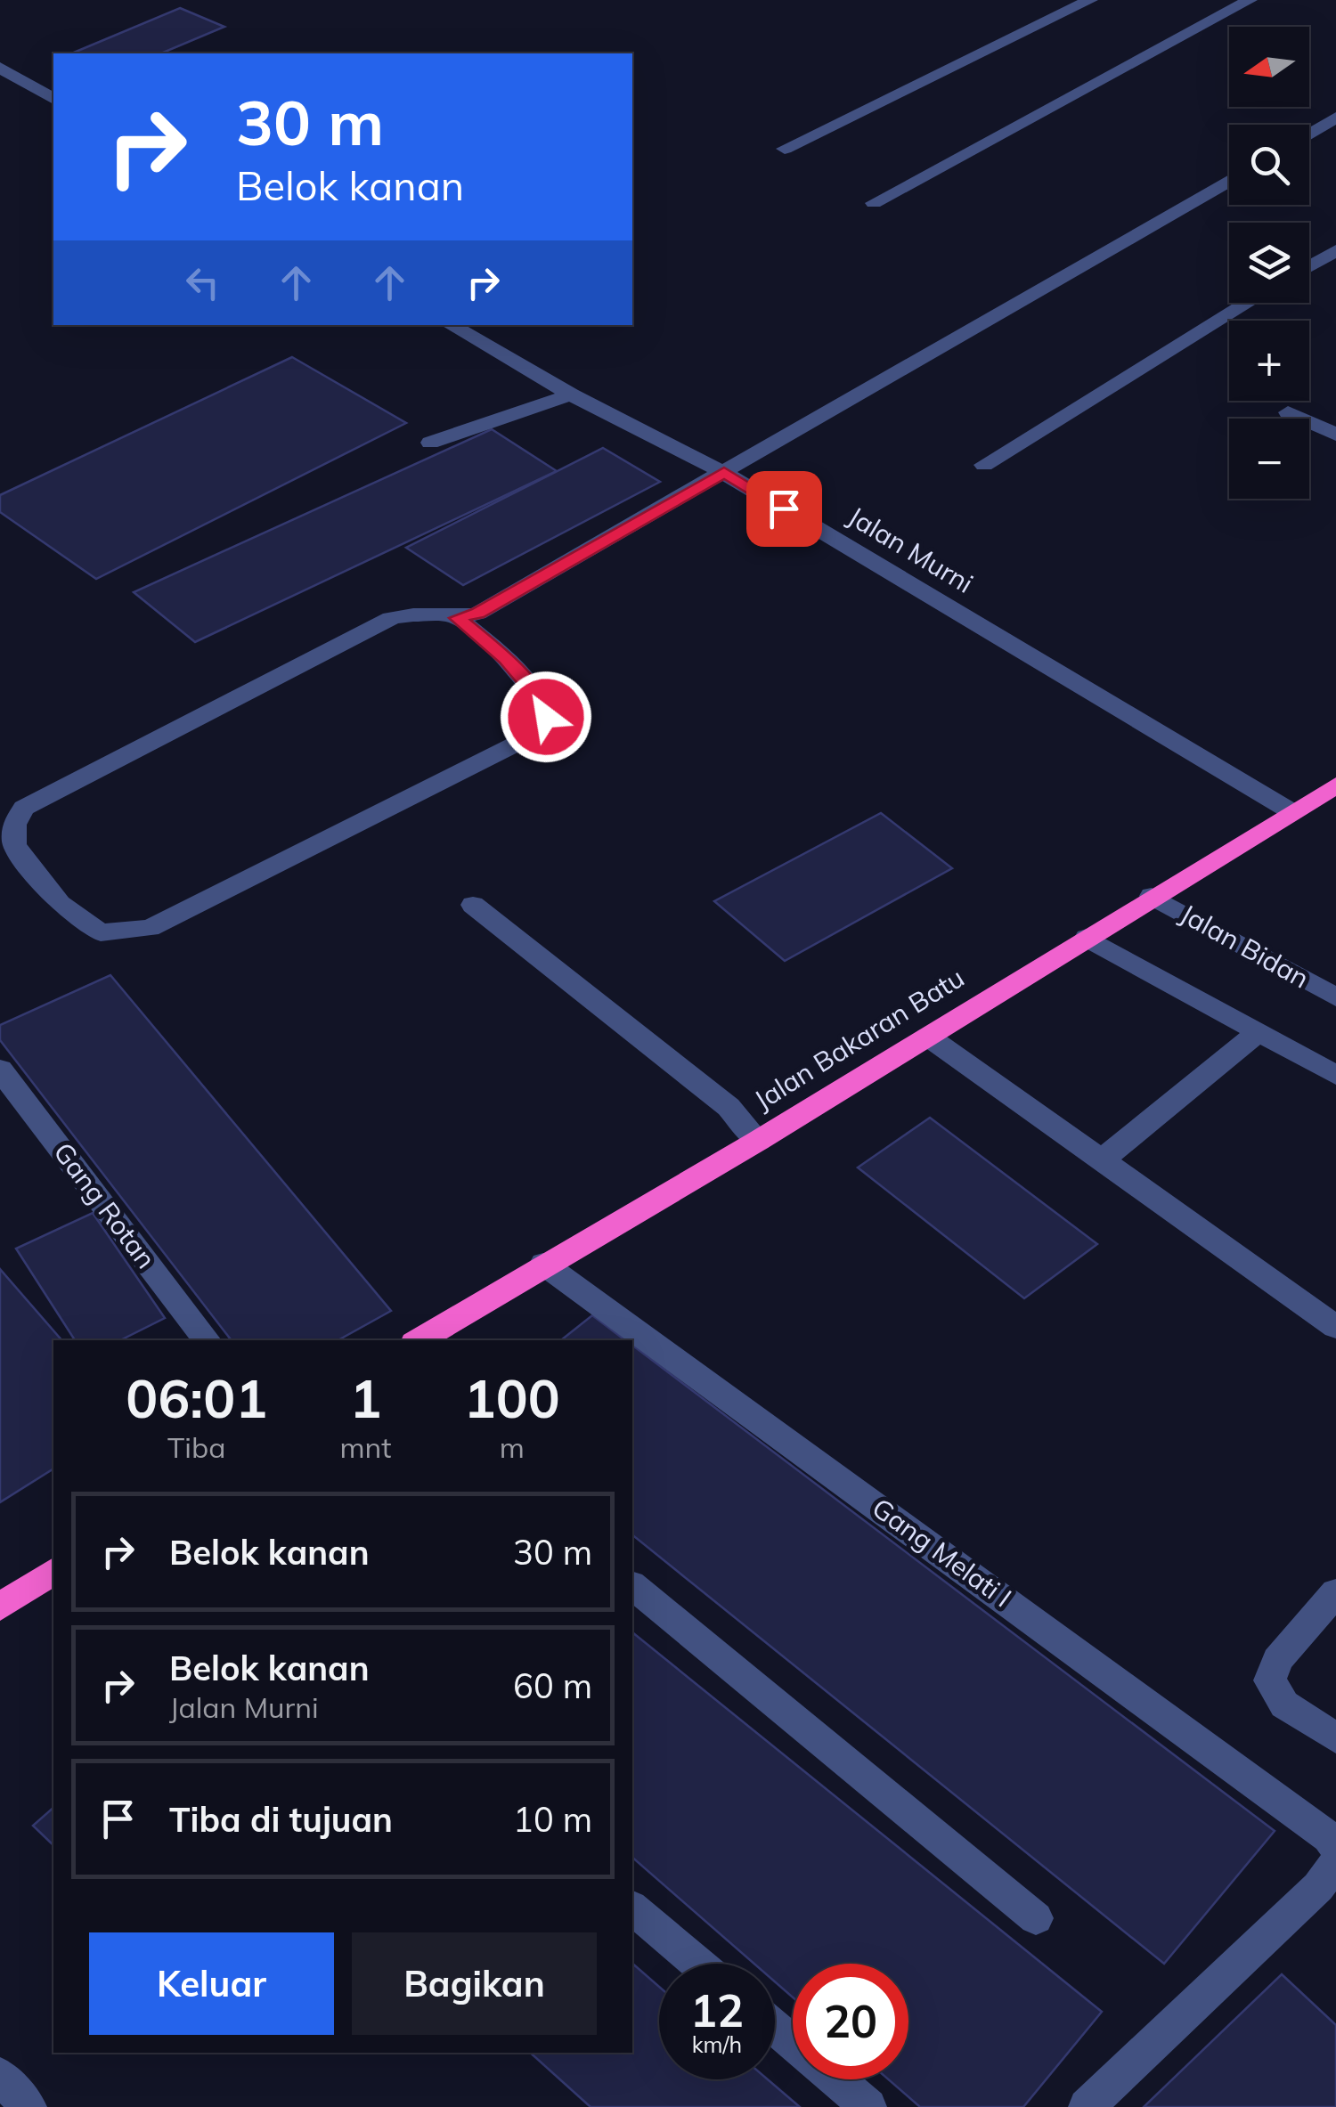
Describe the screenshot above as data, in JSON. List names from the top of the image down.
{
  "streets": {
    "highway": ["Jalan Bakaran Batu"],
    "street": [
      "Jalan Murni",
      "Jalan Bidan",
      "Gang Rotan",
      "Gang Melati I"
    ]
  },
  "crossings": [
    ["Jalan Murni", "Jalan Bakaran Batu"],
    ["Jalan Bidan", "Jalan Bakaran Batu"],
    ["Jalan Bakaran Batu", "Gang Melati I"]
  ],
  "north": "left",
  "page": {
    "map_buttons": ["+", "−"],
    "turn": ["30 m", "Belok kanan"],
    "eta": [
      "06:01",
      "Tiba",
      "1",
      "mnt",
      "100",
      "m"
    ],
    "list": [
      {
        "name": "Belok kanan",
        "value": "30 m"
      },
      {
        "name": "Belok kanan",
        "note": "Jalan Murni",
        "value": "60 m"
      },
      {
        "name": "Tiba di tujuan",
        "value": "10 m"
      }
    ],
    "buttons": ["Keluar", "Bagikan"],
    "speed": "12 km/h",
    "limit": "20"
  }
}
